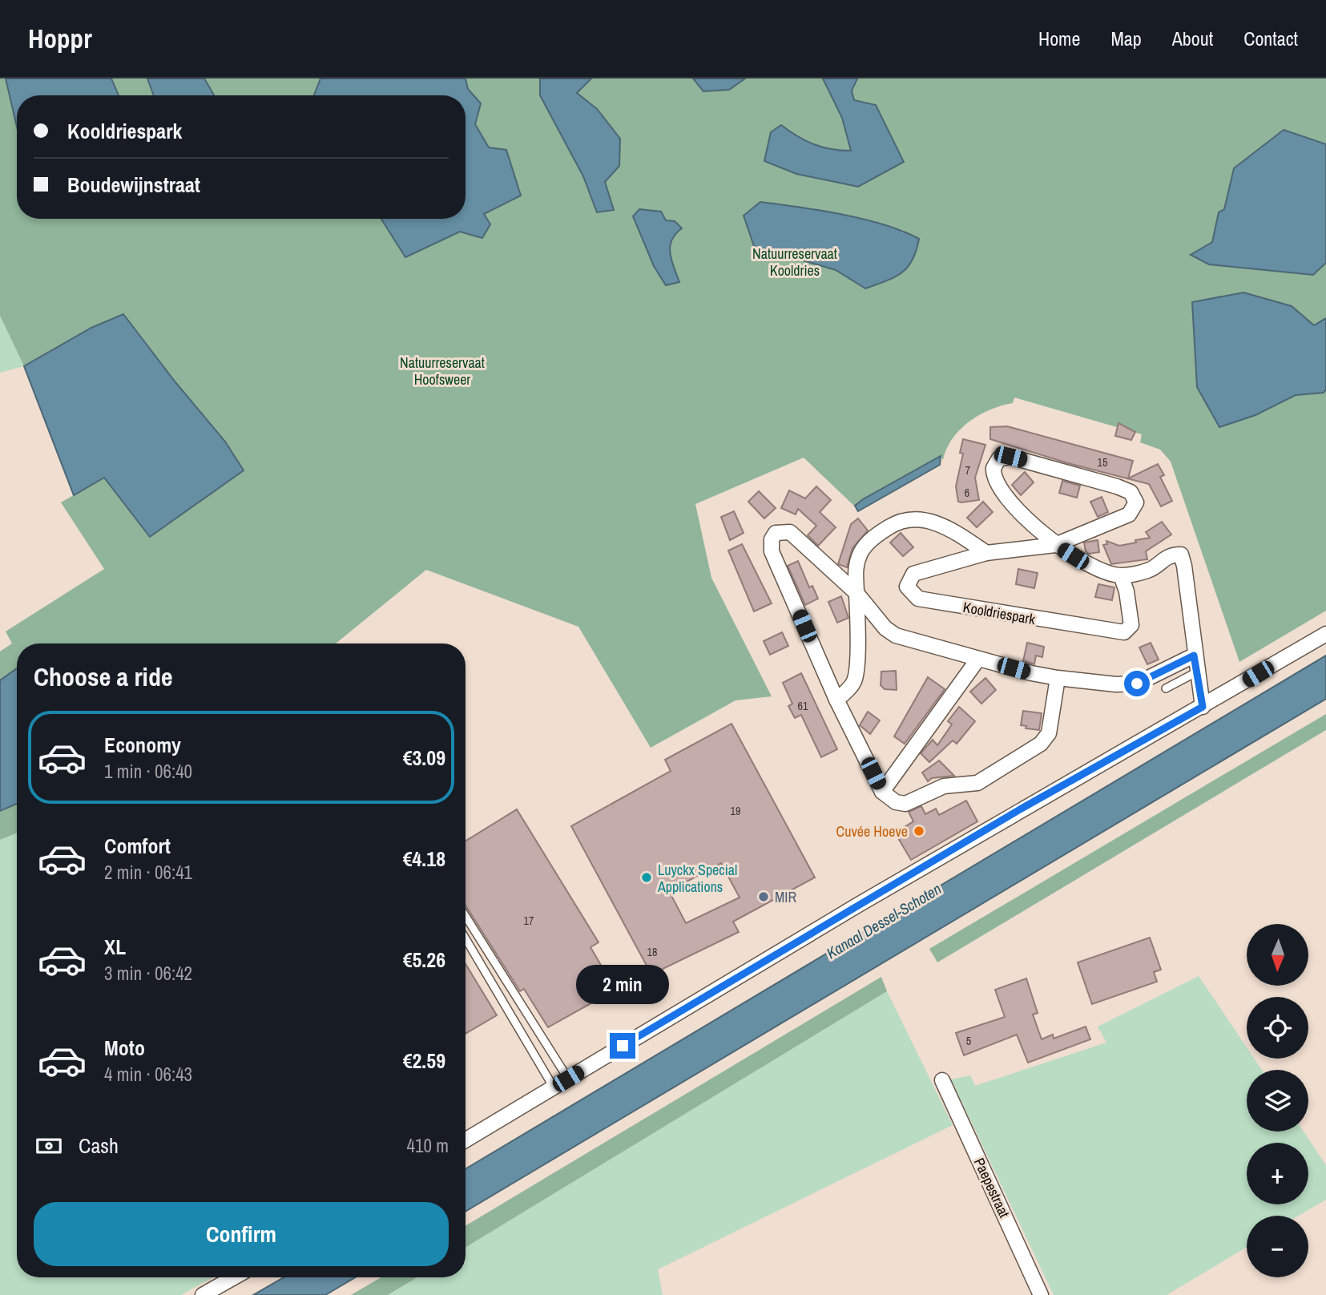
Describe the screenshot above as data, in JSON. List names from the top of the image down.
{
  "streets": {
    "street": ["Kooldriespark", "Paepestraat"]
  },
  "water": ["Kanaal Dessel-Schoten"],
  "parks": ["Natuurreservaat Kooldries", "Natuurreservaat Hoofsweer"],
  "places": ["Cuvée Hoeve", "Luyckx Special Applications", "MIR"],
  "house_numbers": [
    "15",
    "7",
    "6",
    "61",
    "19",
    "17",
    "18",
    "5"
  ],
  "north": "bottom",
  "page": {
    "header": "Hoppr",
    "nav": [
      "Home",
      "Map",
      "About",
      "Contact"
    ],
    "banner": ["Kooldriespark", "Boudewijnstraat"],
    "heading": "Choose a ride",
    "list": [
      {
        "name": "Economy",
        "note": "1 min · 06:40",
        "value": "€3.09"
      },
      {
        "name": "Comfort",
        "note": "2 min · 06:41",
        "value": "€4.18"
      },
      {
        "name": "XL",
        "note": "3 min · 06:42",
        "value": "€5.26"
      },
      {
        "name": "Moto",
        "note": "4 min · 06:43",
        "value": "€2.59"
      }
    ],
    "map_buttons": ["+", "−"],
    "bubble": "2 min",
    "pay": ["Cash", "410 m"],
    "buttons": "Confirm"
  }
}
